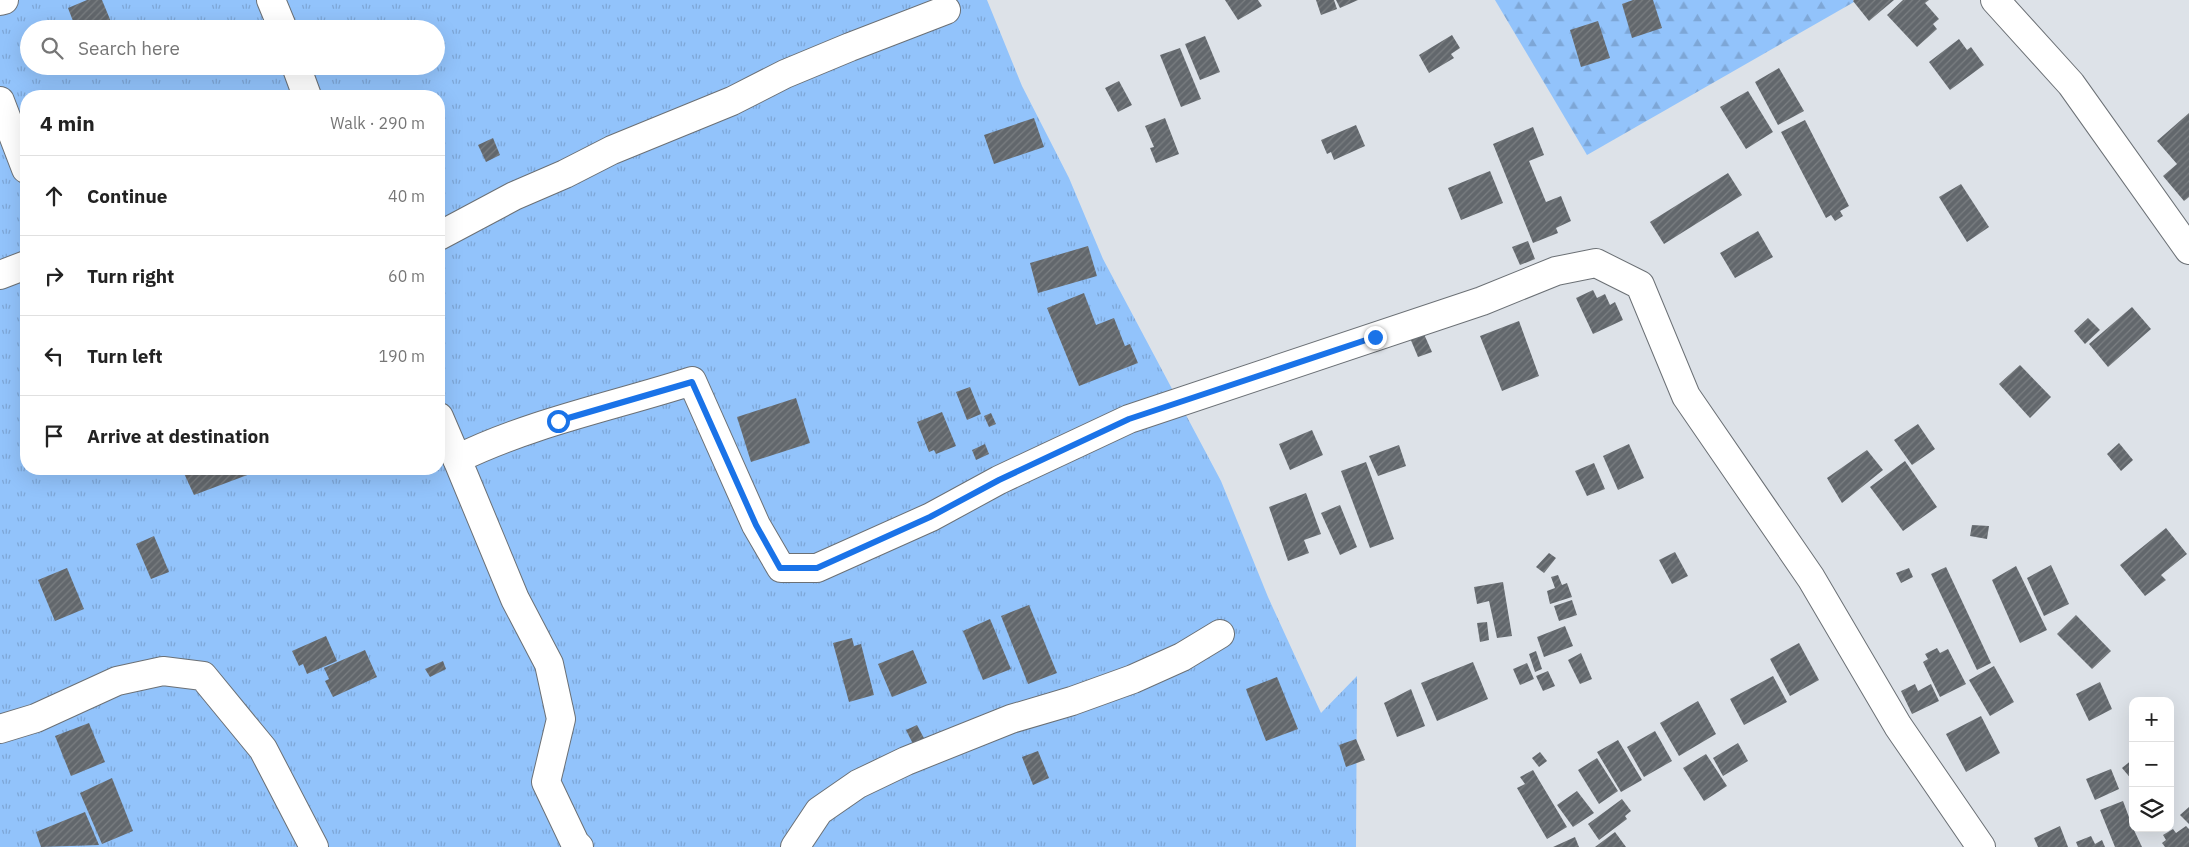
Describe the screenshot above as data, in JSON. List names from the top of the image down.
{
  "page": {
    "search": "Search here",
    "heading": ["4 min", "Walk · 290 m"],
    "list": [
      ["Continue", "40 m"],
      ["Turn right", "60 m"],
      ["Turn left", "190 m"],
      "Arrive at destination"
    ],
    "map_buttons": ["+", "−"]
  }
}
